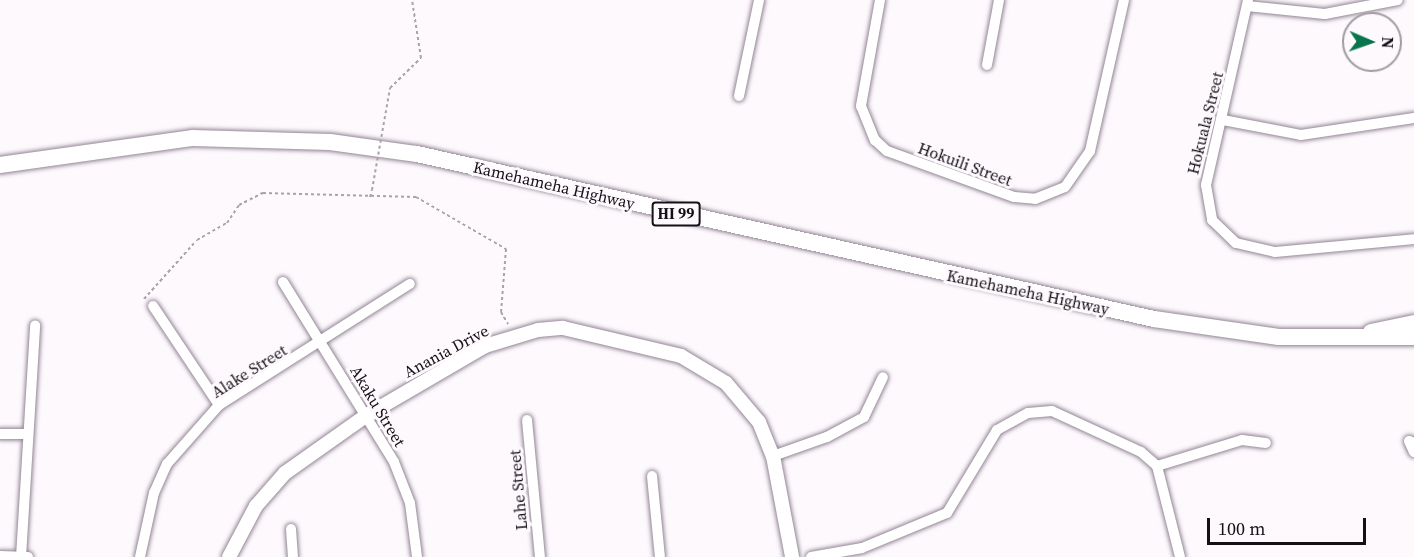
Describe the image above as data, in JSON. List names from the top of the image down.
{
  "streets": {
    "main road": ["Kamehameha Highway", "HI 99"],
    "street": [
      "Hokuala Street",
      "Hokuili Street",
      "Anania Drive",
      "Alake Street",
      "Akaku Street",
      "Lahe Street"
    ]
  },
  "crossings": [
    ["Anania Drive", "Akaku Street"],
    ["Alake Street", "Akaku Street"]
  ],
  "scale_bar": "100 m",
  "north": "right"
}
